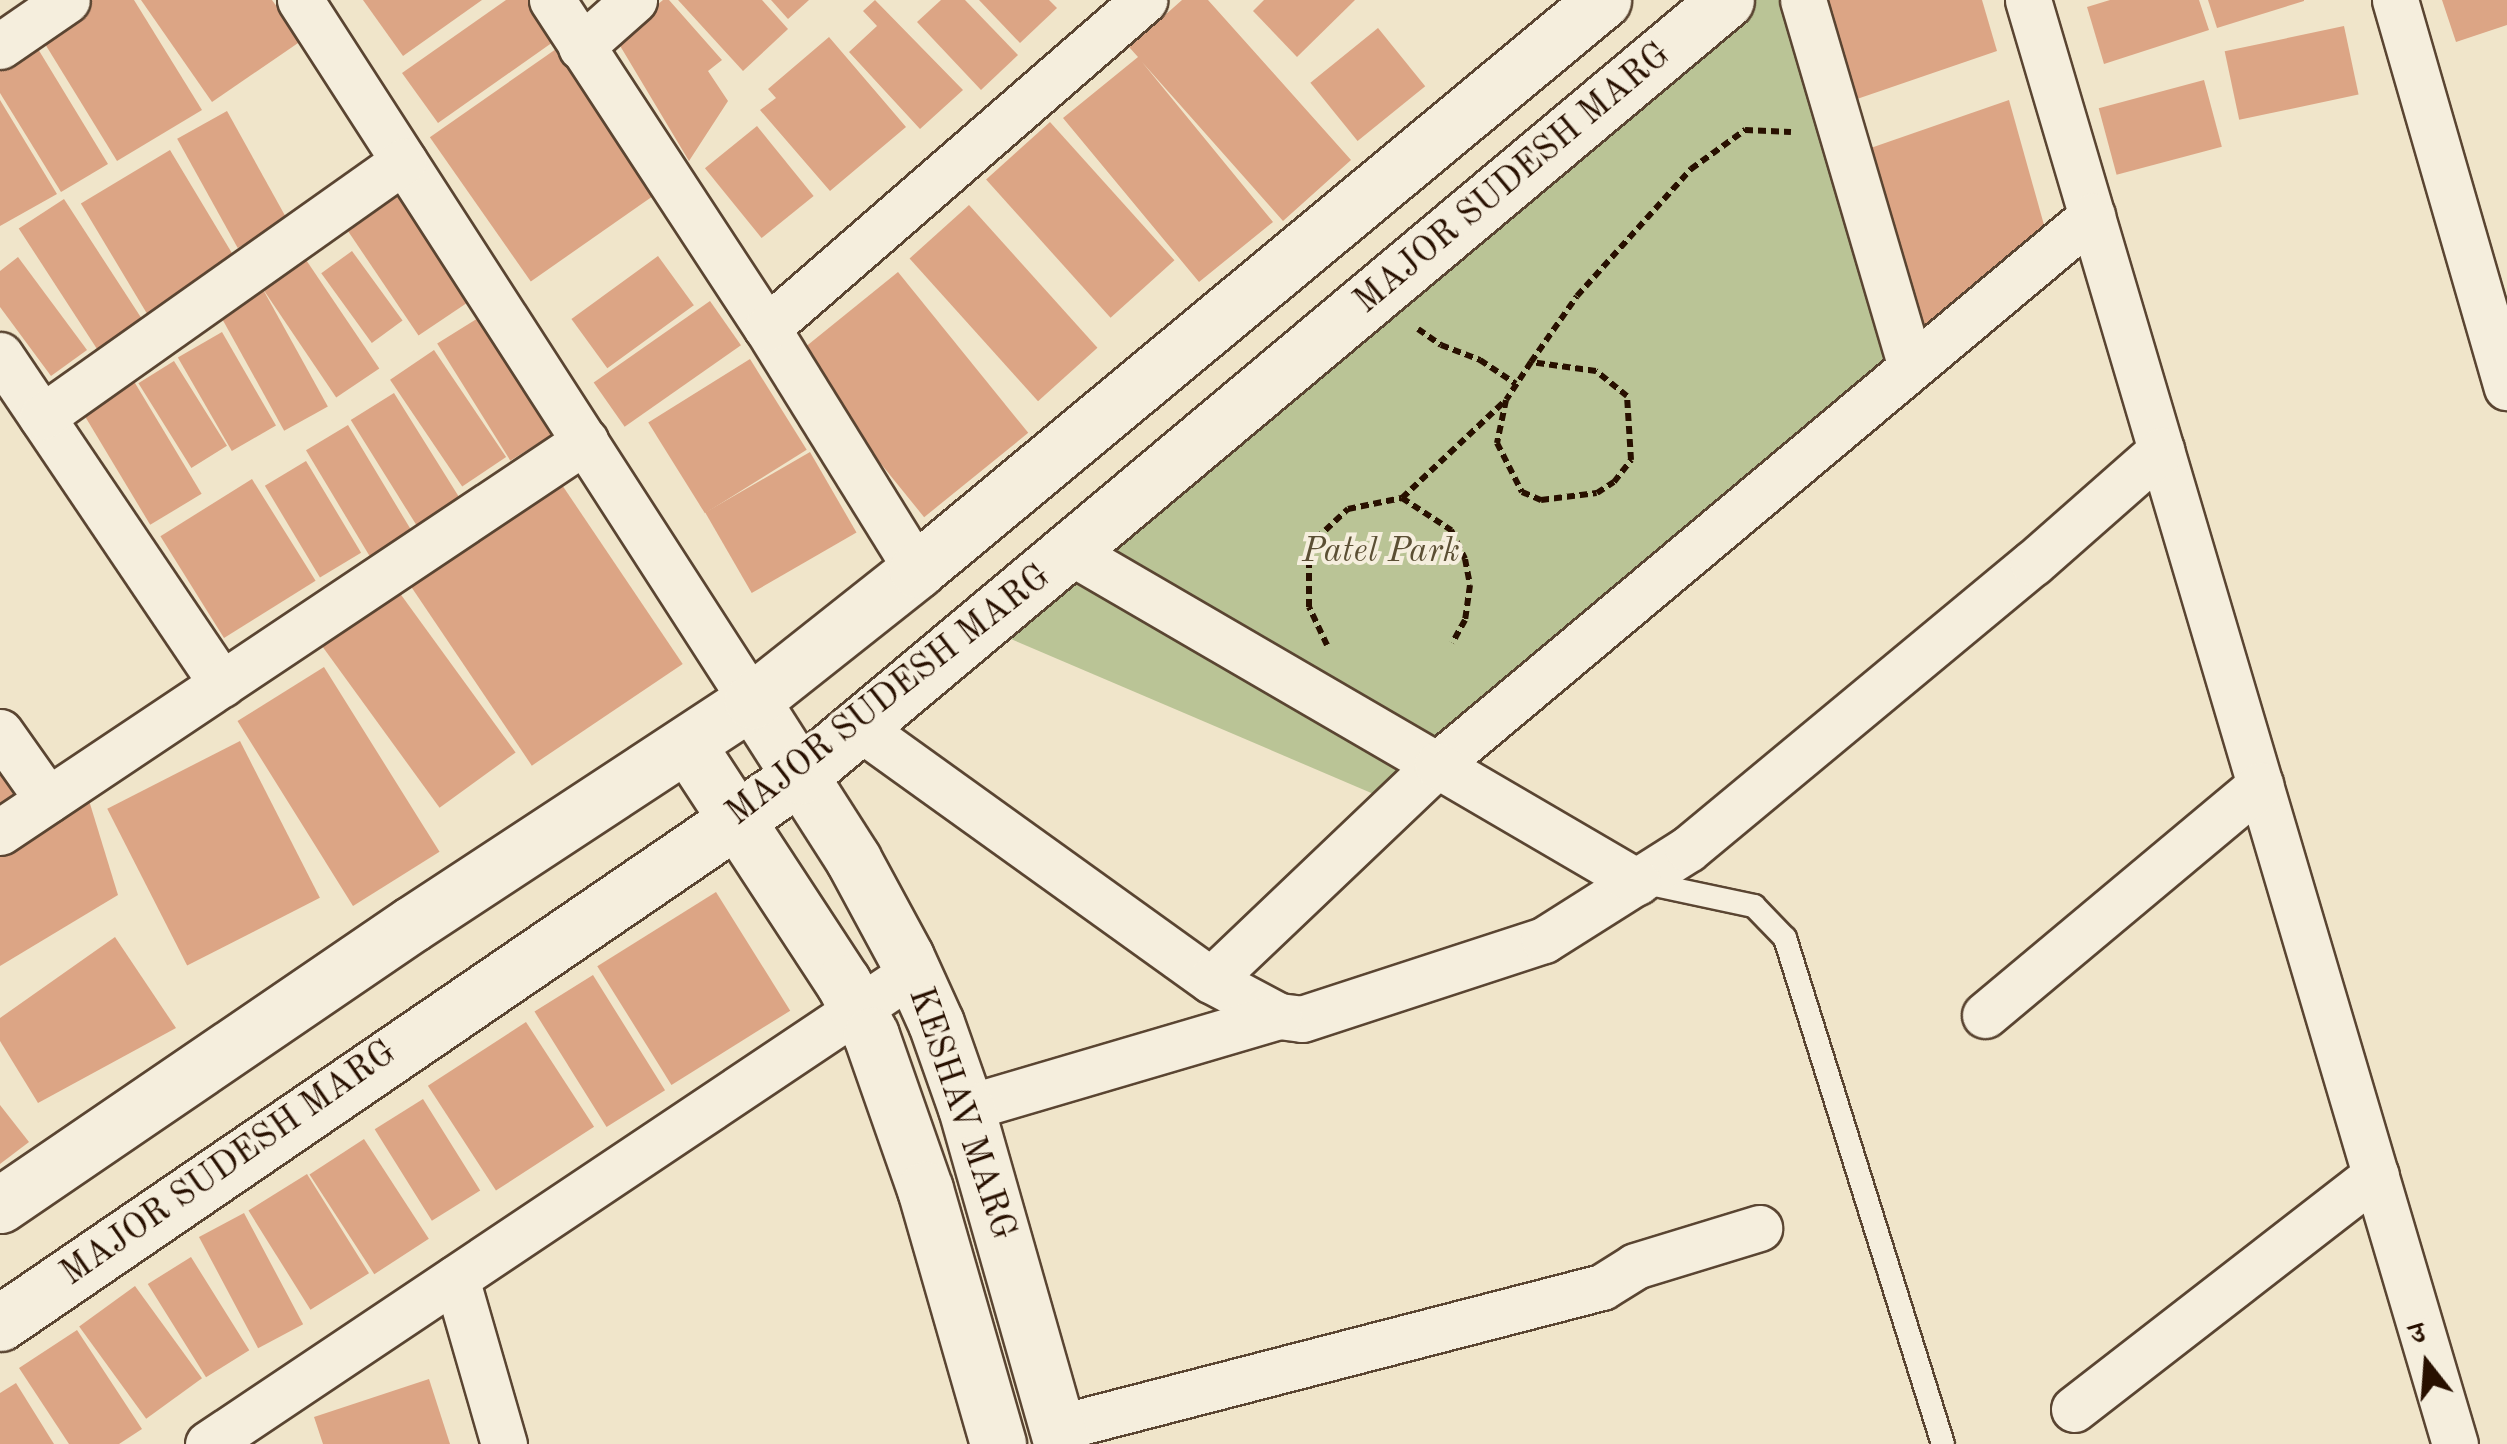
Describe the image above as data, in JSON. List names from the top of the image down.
{
  "streets": {
    "street": ["MAJOR SUDESH MARG", "KESHAV MARG"]
  },
  "crossings": [
    ["MAJOR SUDESH MARG", "KESHAV MARG"]
  ],
  "parks": ["Patel Park"],
  "north": "top"
}
